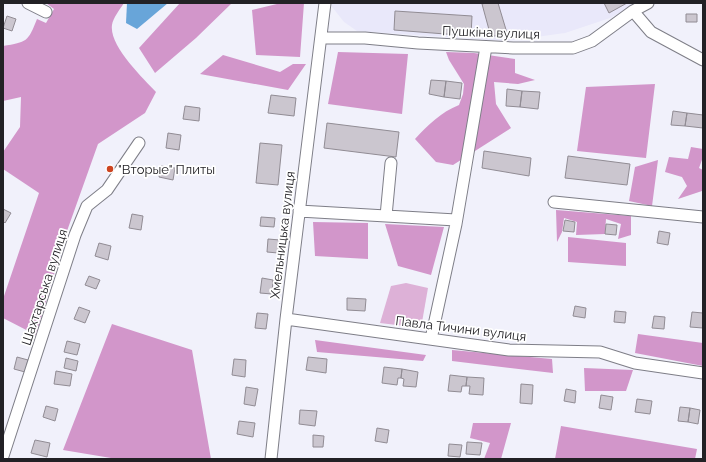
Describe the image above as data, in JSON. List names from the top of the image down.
{
  "streets": {
    "street": [
      "Пушкіна вулиця",
      "Хмельницька вулиця",
      "Шахтарська вулиця",
      "Павла Тичини вулиця"
    ]
  },
  "crossings": [
    ["Пушкіна вулиця", "Хмельницька вулиця"],
    ["Хмельницька вулиця", "Павла Тичини вулиця"]
  ],
  "places": ["\"Вторые\" Плиты"]
}
